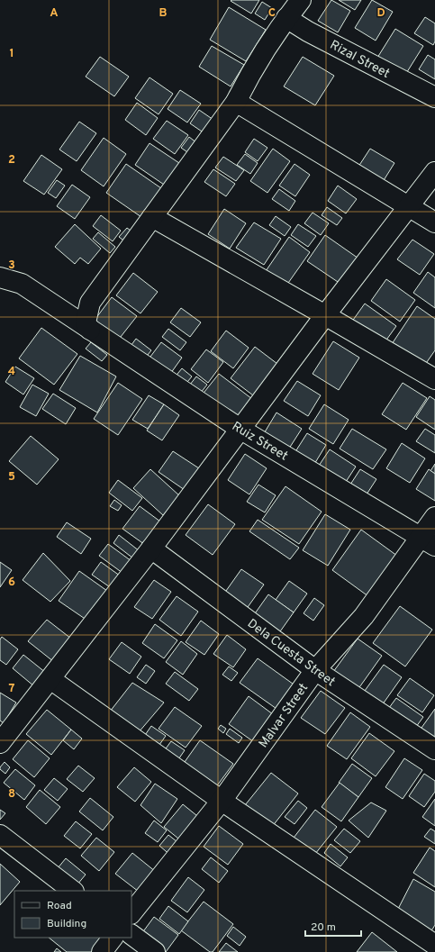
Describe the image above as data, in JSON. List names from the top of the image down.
{
  "streets": {
    "street": [
      "Rizal Street",
      "Ruiz Street",
      "Dela Cuesta Street",
      "Malvar Street"
    ]
  },
  "crossings": [
    ["Ruiz Street", "Malvar Street"],
    ["Dela Cuesta Street", "Malvar Street"]
  ],
  "legend": ["Road", "Building"],
  "scale_bar": "20 m",
  "grid": {
    "columns": [
      "A",
      "B",
      "C",
      "D"
    ],
    "rows": [
      "1",
      "2",
      "3",
      "4",
      "5",
      "6",
      "7",
      "8"
    ]
  }
}
